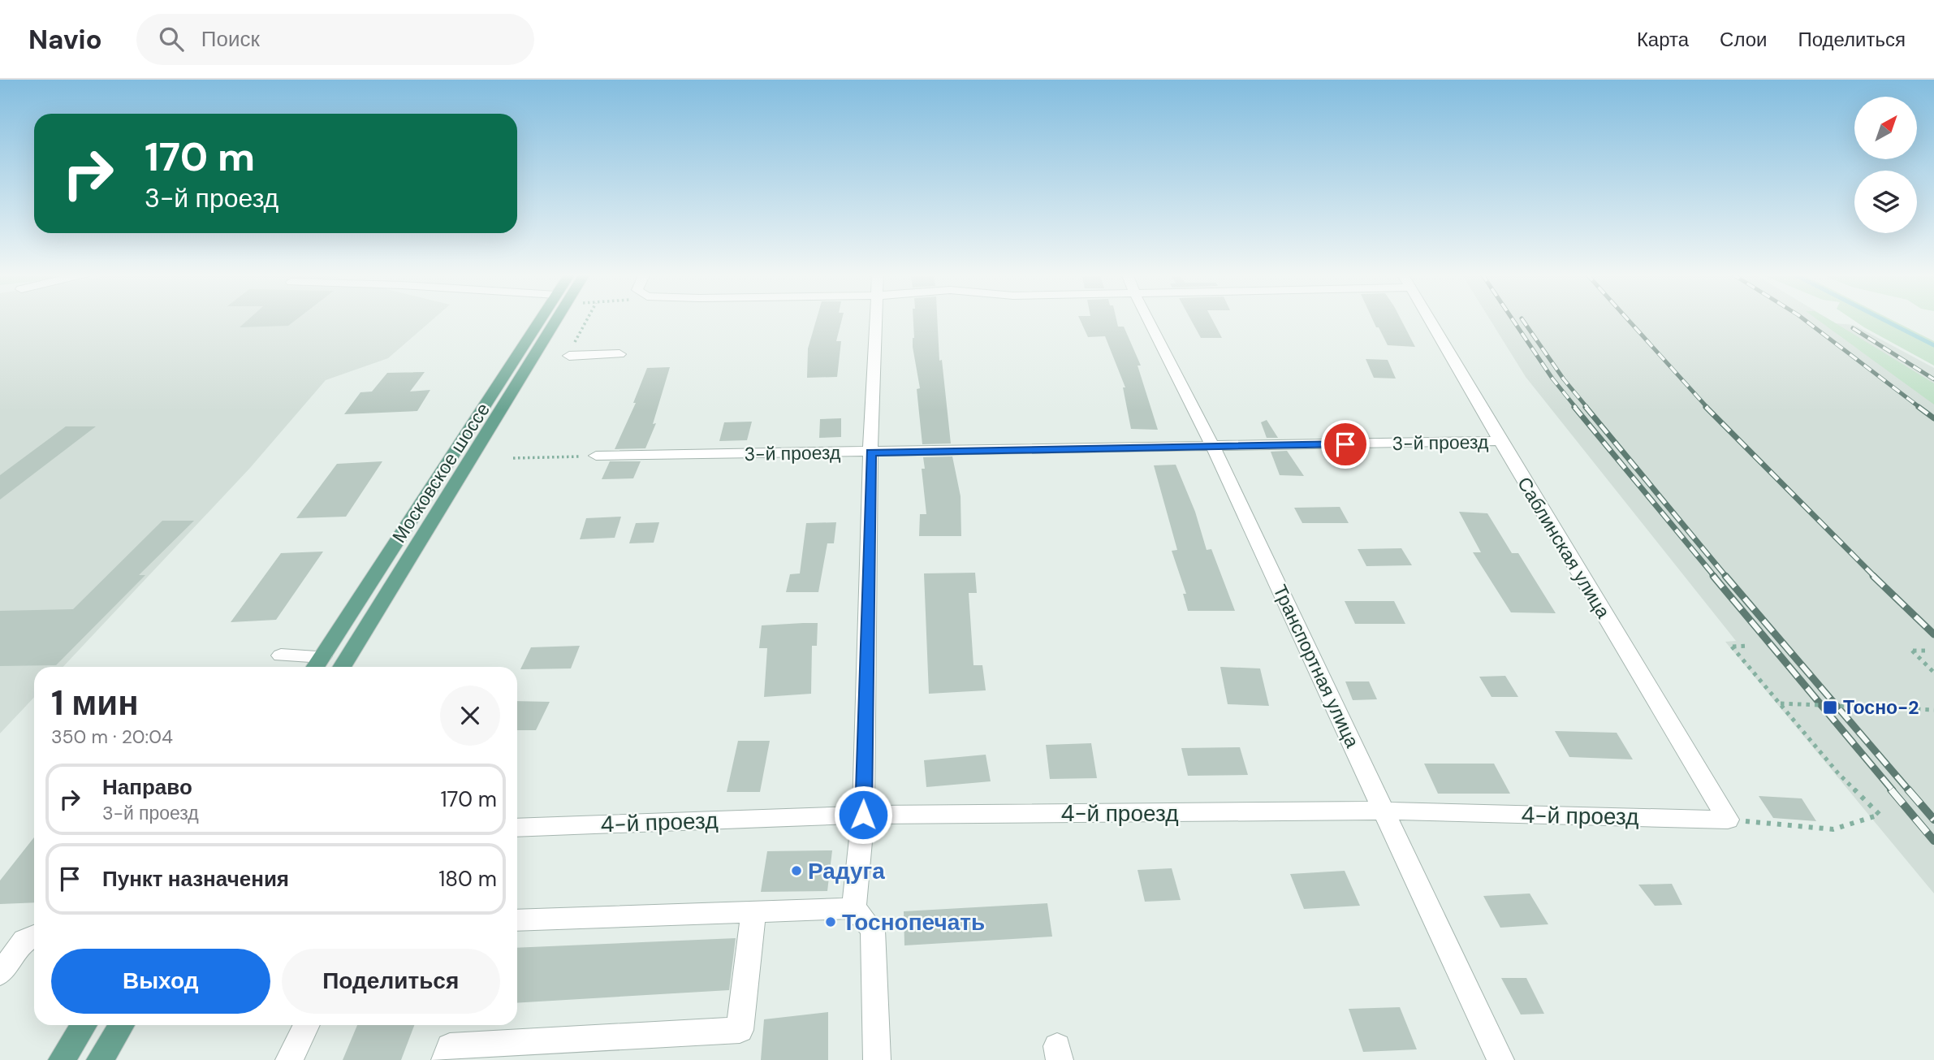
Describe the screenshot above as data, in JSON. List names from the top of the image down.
{
  "streets": {
    "main road": ["Московское шоссе"],
    "street": [
      "3-й проезд",
      "Саблинская улица",
      "Транспортная улица",
      "4-й проезд"
    ]
  },
  "crossings": [
    ["3-й проезд", "Саблинская улица"],
    ["3-й проезд", "Транспортная улица"],
    ["Саблинская улица", "4-й проезд"],
    ["Транспортная улица", "4-й проезд"]
  ],
  "places": {
    "transit": ["Тосно-2"],
    "other": ["Радуга", "Тоснопечать"]
  },
  "north": "top right",
  "page": {
    "header": "Navio",
    "search": "Поиск",
    "nav": ["Карта", "Слои", "Поделиться"],
    "turn": ["170 m", "3-й проезд"],
    "heading": ["1 мин", "350 m · 20:04"],
    "list": [
      {
        "name": "Направо",
        "note": "3-й проезд",
        "value": "170 m"
      },
      {
        "name": "Пункт назначения",
        "value": "180 m"
      }
    ],
    "buttons": ["Выход", "Поделиться"]
  }
}
